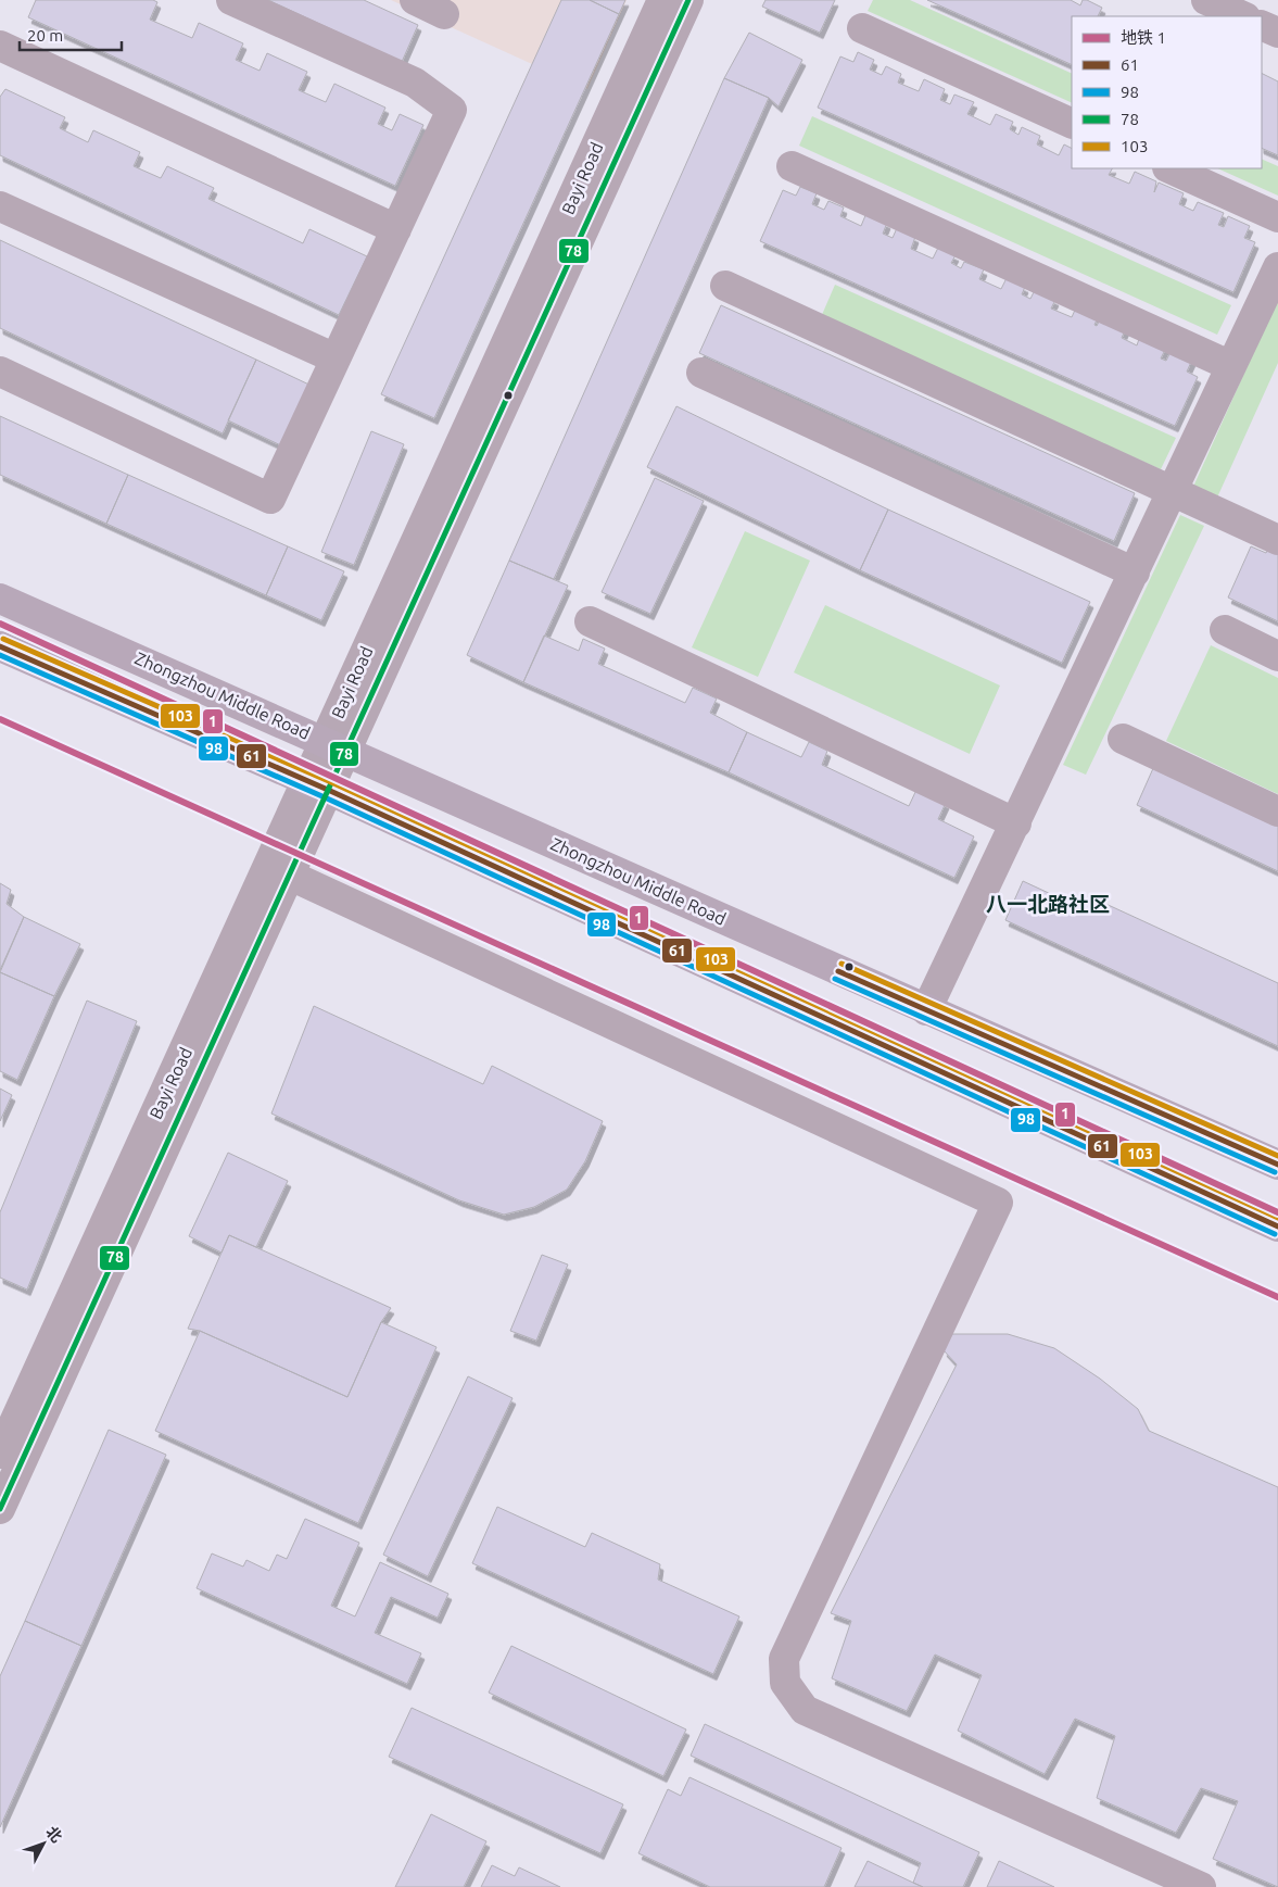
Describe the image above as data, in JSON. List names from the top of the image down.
{
  "streets": {
    "main road": ["Zhongzhou Middle Road"],
    "street": ["Bayi Road"]
  },
  "crossings": [
    ["Bayi Road", "Zhongzhou Middle Road"]
  ],
  "districts": ["八一北路社区"],
  "lines": [
    "transit line 78",
    "metro line 1",
    "transit line 103",
    "transit line 61",
    "transit line 98"
  ],
  "legend": [
    "地铁 1",
    "61",
    "98",
    "78",
    "103"
  ],
  "scale_bar": "20 m",
  "north": "top right"
}
